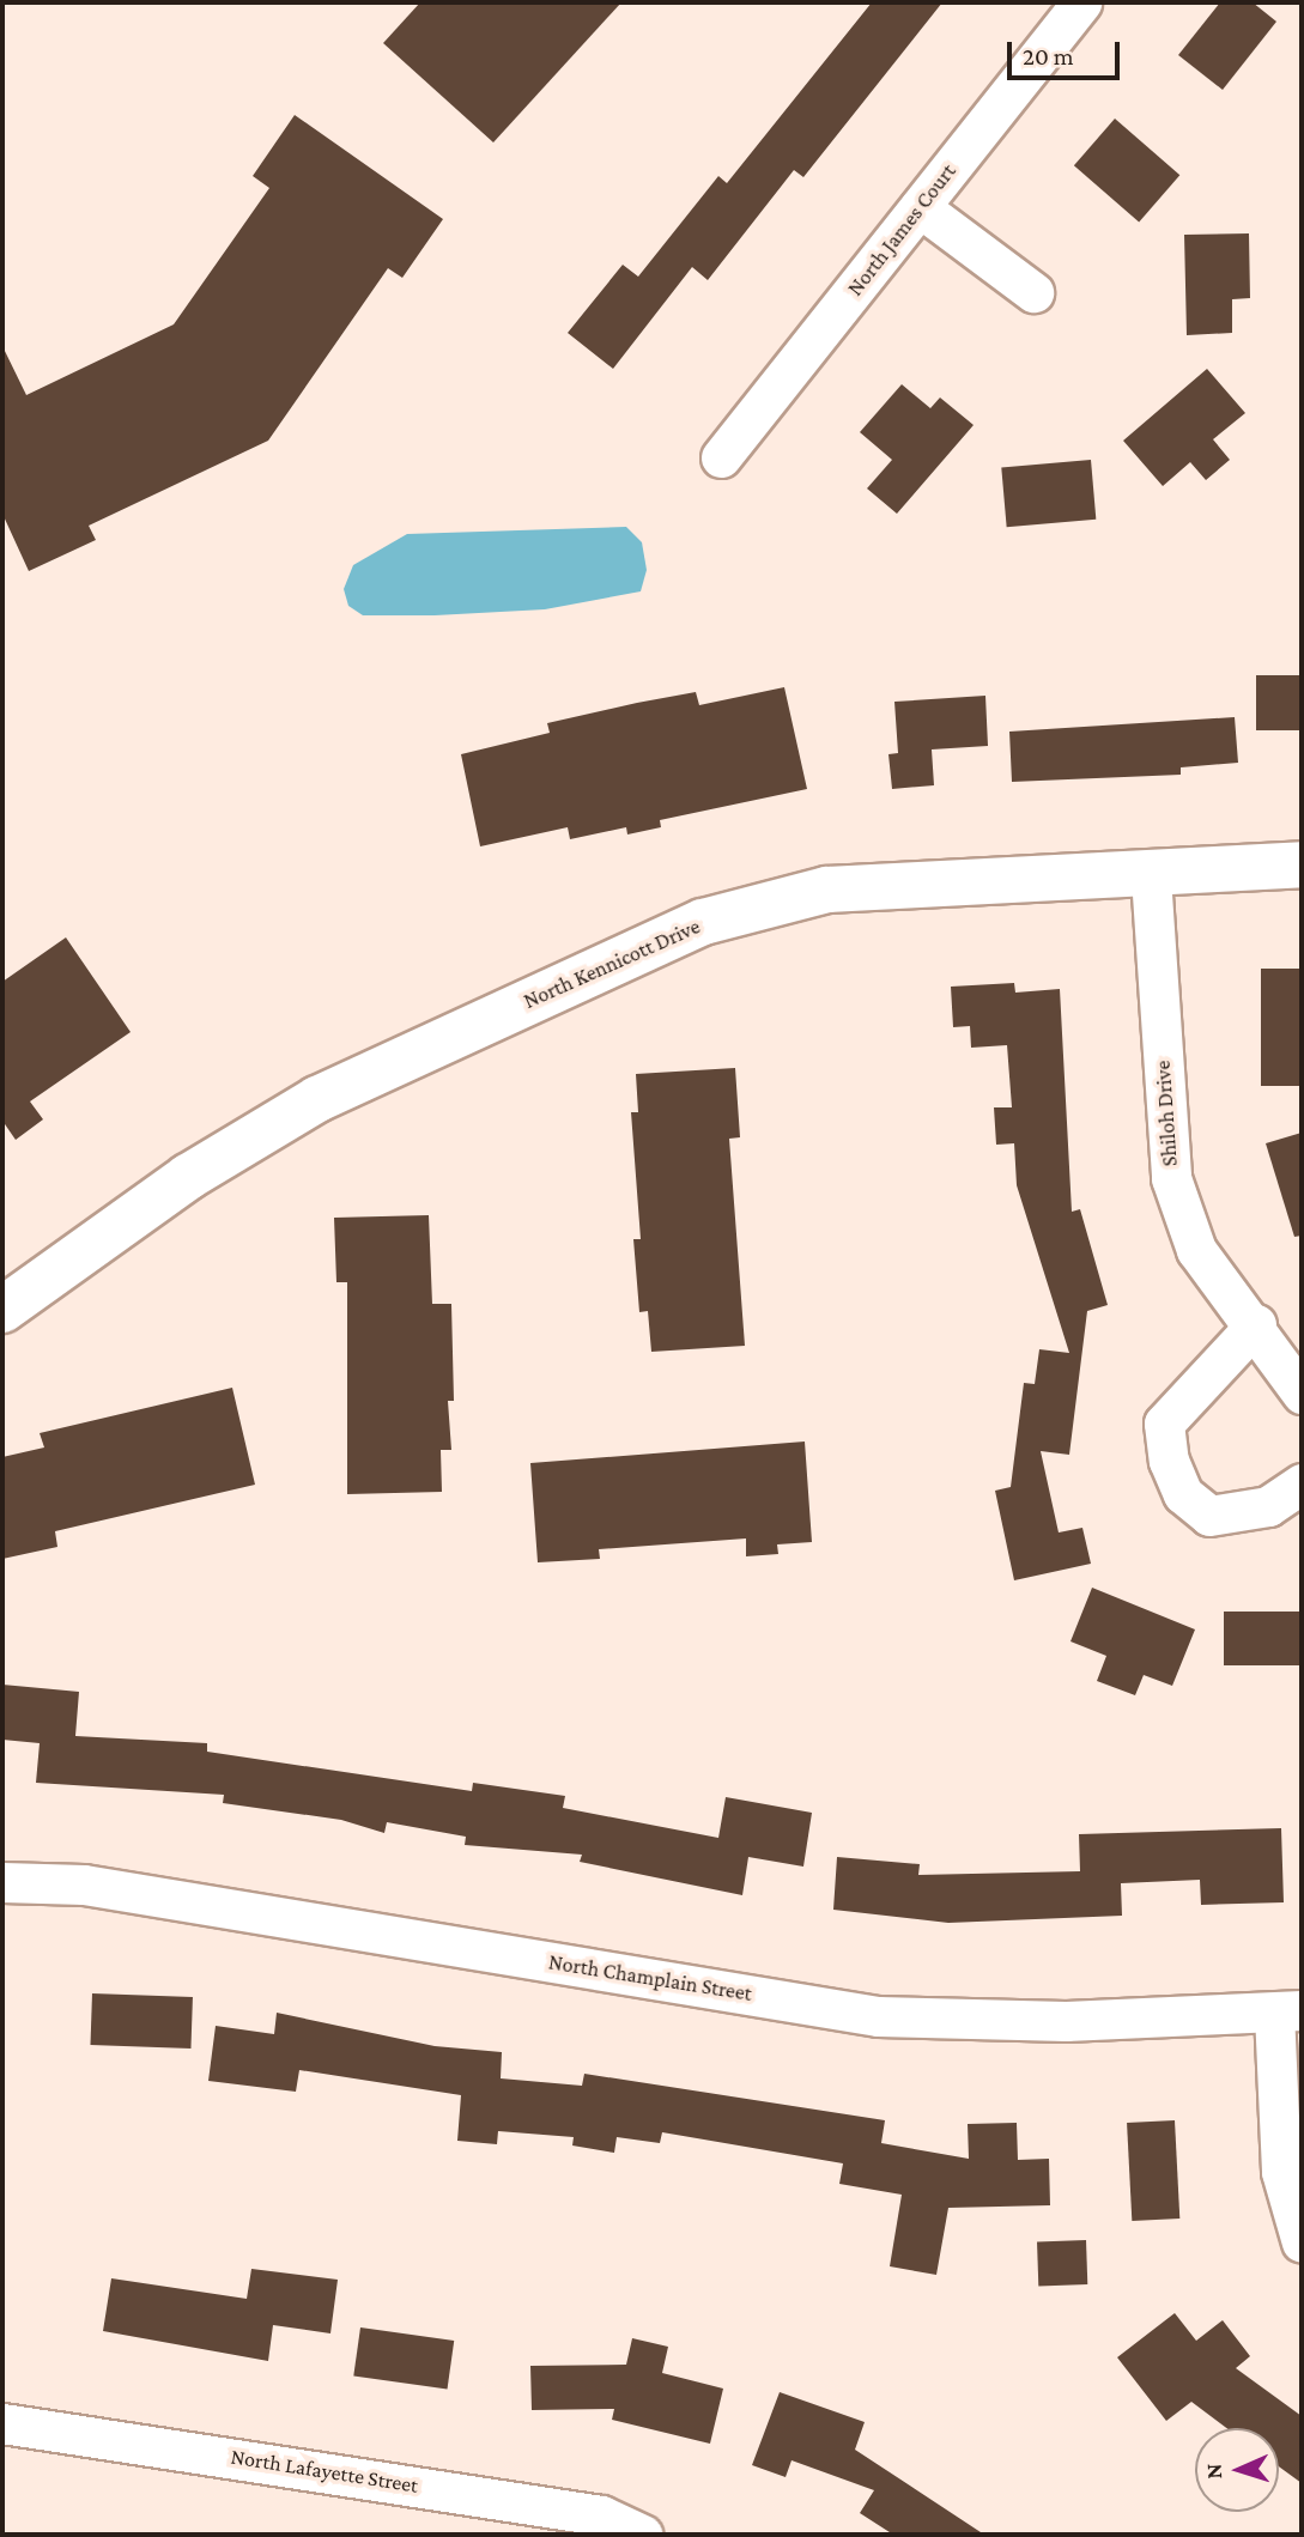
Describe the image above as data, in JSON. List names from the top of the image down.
{
  "streets": {
    "street": [
      "North James Court",
      "North Kennicott Drive",
      "Shiloh Drive",
      "North Champlain Street",
      "North Lafayette Street"
    ]
  },
  "crossings": [
    ["North Kennicott Drive", "Shiloh Drive"]
  ],
  "scale_bar": "20 m",
  "north": "left"
}
